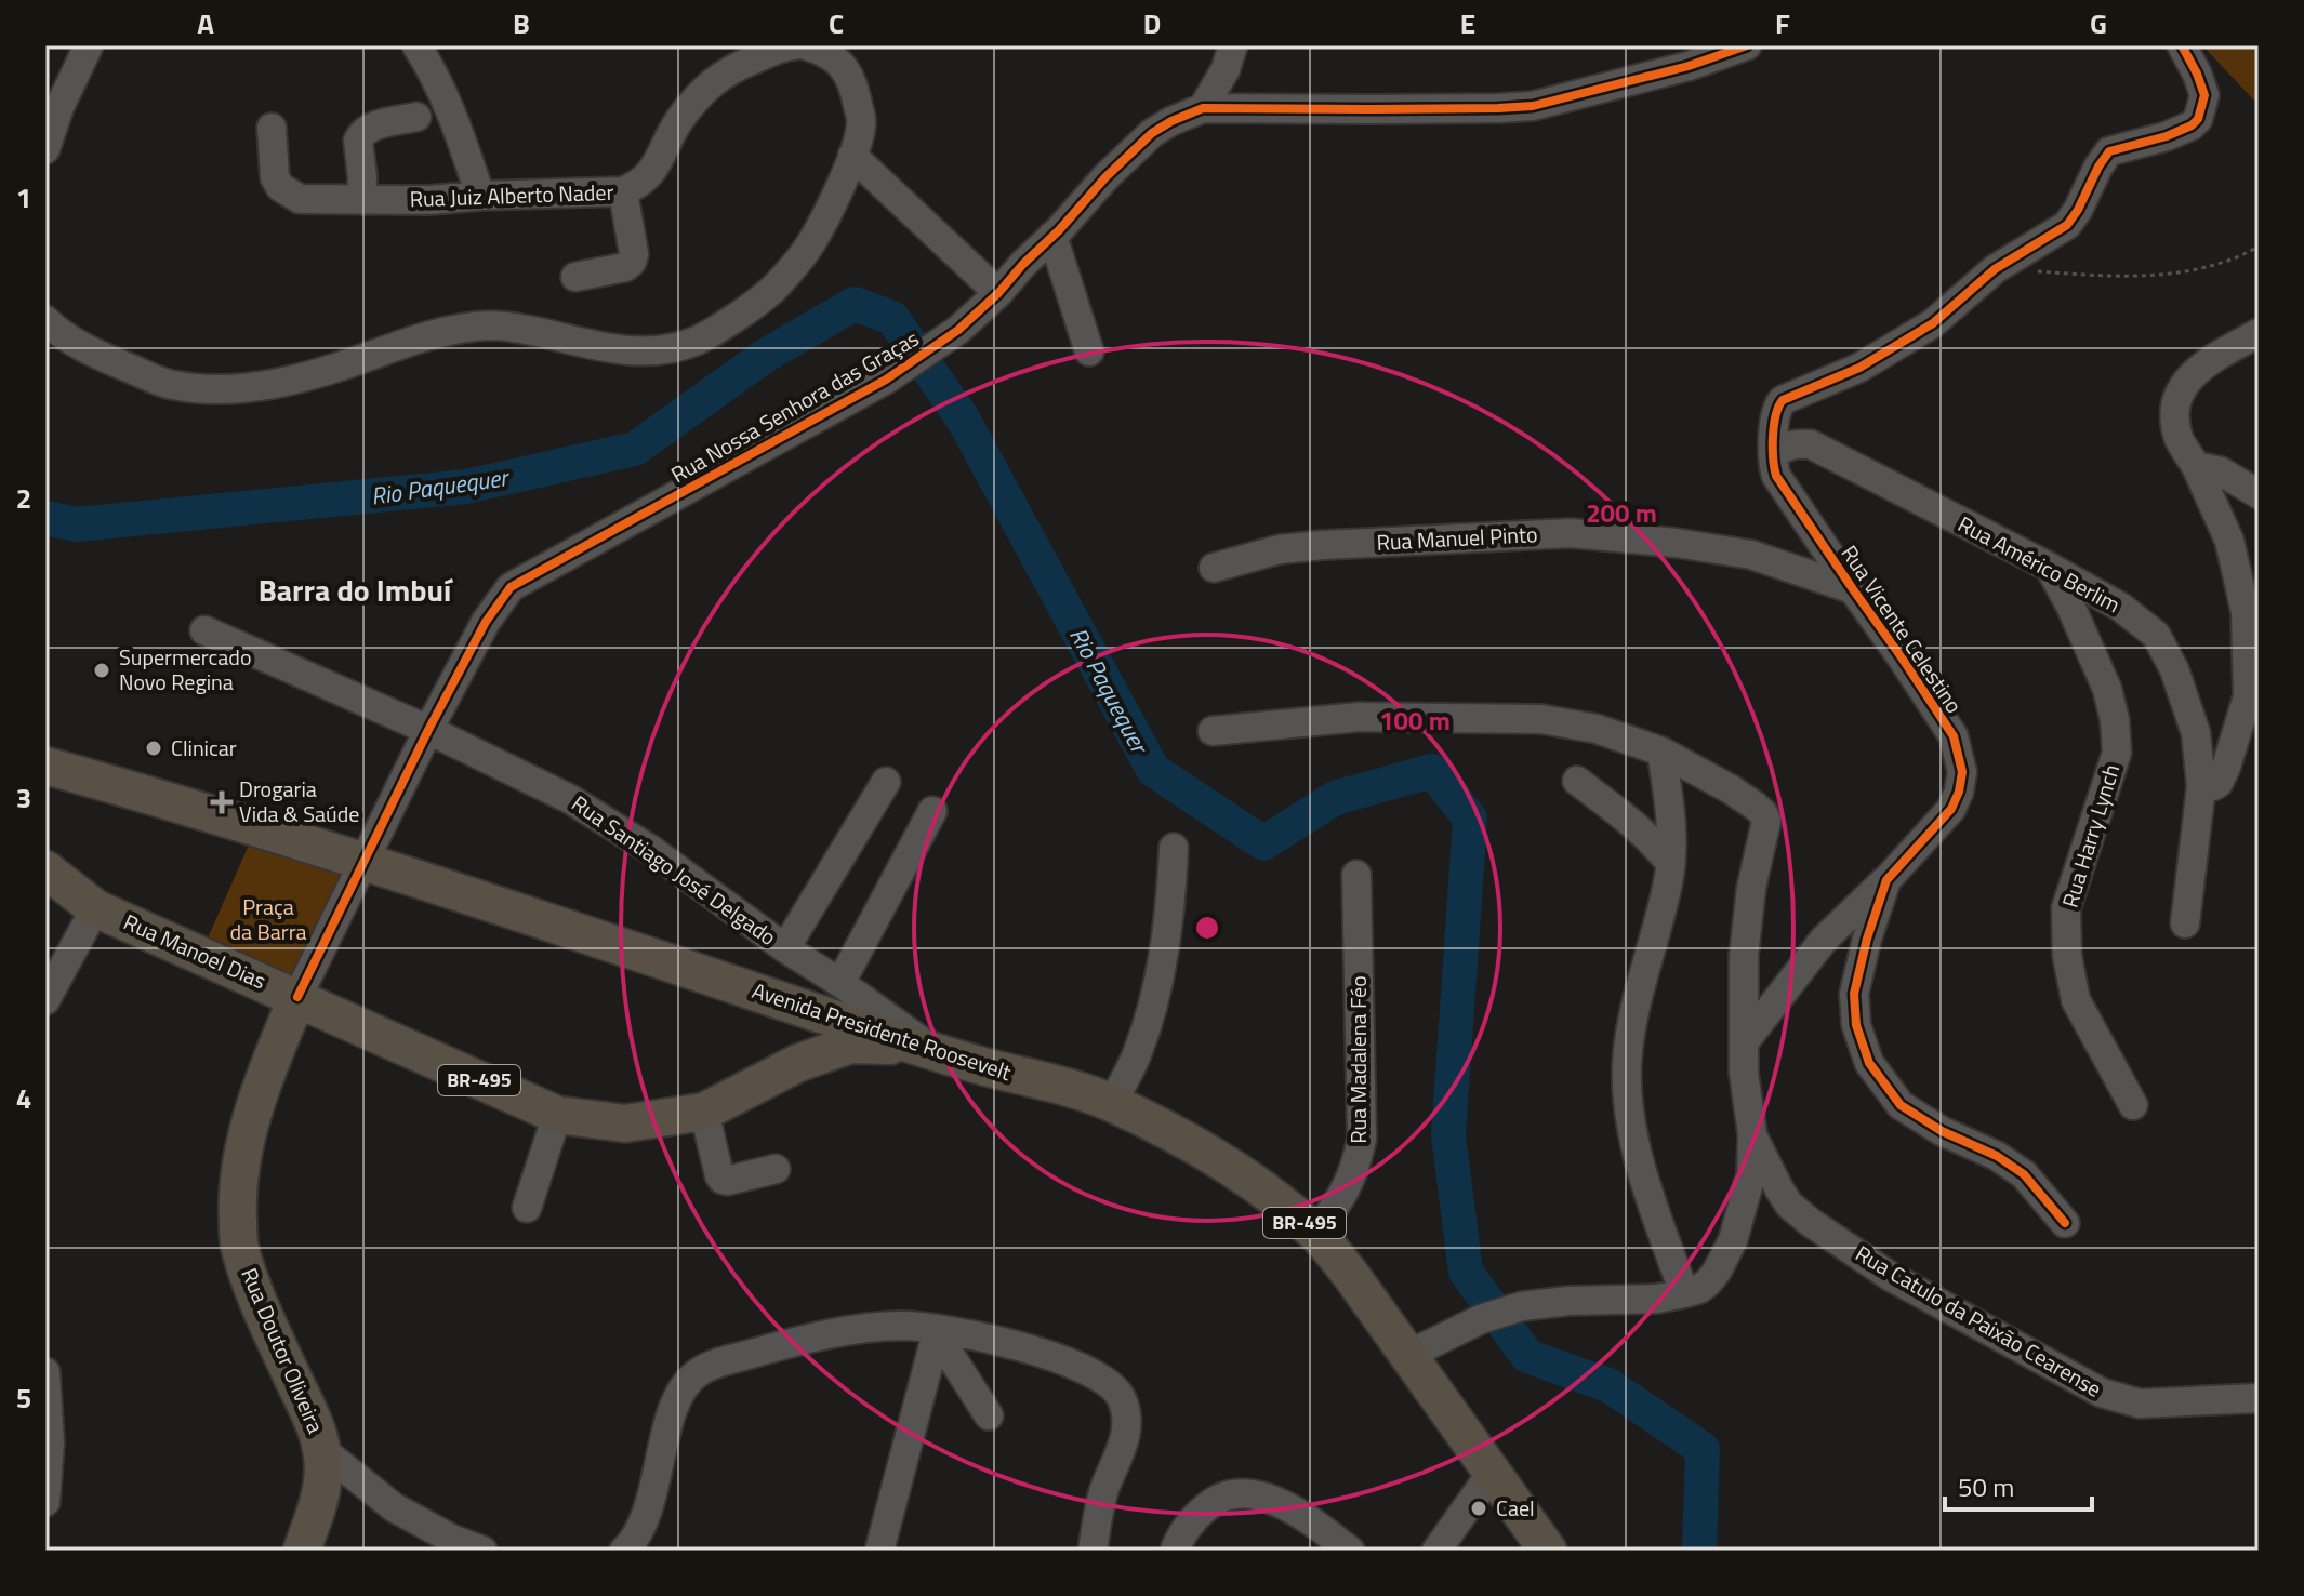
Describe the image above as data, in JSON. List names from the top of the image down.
{
  "streets": {
    "main road": [
      "Rua Manoel Dias",
      "Avenida Presidente Roosevelt",
      "BR-495",
      "Rua Doutor Oliveira"
    ],
    "street": [
      "Rua Juiz Alberto Nader",
      "Rua Nossa Senhora das Graças",
      "Rua Manuel Pinto",
      "Rua Américo Berlim",
      "Rua Vicente Celestino",
      "Rua Harry Lynch",
      "Rua Santiago José Delgado",
      "Rua Madalena Féo",
      "Rua Catulo da Paixão Cearense"
    ]
  },
  "crossings": [
    ["Rua Nossa Senhora das Graças", "Rua Santiago José Delgado"],
    ["Rua Nossa Senhora das Graças", "Avenida Presidente Roosevelt"],
    ["Rua Nossa Senhora das Graças", "Rua Doutor Oliveira"],
    ["Rua Manuel Pinto", "Rua Vicente Celestino"],
    ["Rua Américo Berlim", "Rua Vicente Celestino"],
    ["Rua Américo Berlim", "Rua Harry Lynch"],
    ["Rua Santiago José Delgado", "Rua Manoel Dias"],
    ["Rua Santiago José Delgado", "Avenida Presidente Roosevelt"],
    ["Rua Manoel Dias", "Avenida Presidente Roosevelt"],
    ["Rua Manoel Dias", "Rua Doutor Oliveira"],
    ["Avenida Presidente Roosevelt", "Rua Madalena Féo"],
    ["Avenida Presidente Roosevelt", "Rua Doutor Oliveira"]
  ],
  "districts": ["Barra do Imbuí"],
  "water": ["Rio Paquequer"],
  "parks": ["Praça da Barra"],
  "places": {
    "other": ["Supermercado Novo Regina", "Clinicar", "Cael"],
    "health": ["Drogaria Vida & Saúde"]
  },
  "scale_bar": "50 m",
  "grid": {
    "columns": [
      "A",
      "B",
      "C",
      "D",
      "E",
      "F",
      "G"
    ],
    "rows": [
      "1",
      "2",
      "3",
      "4",
      "5"
    ]
  },
  "rings": ["200 m", "100 m"]
}
